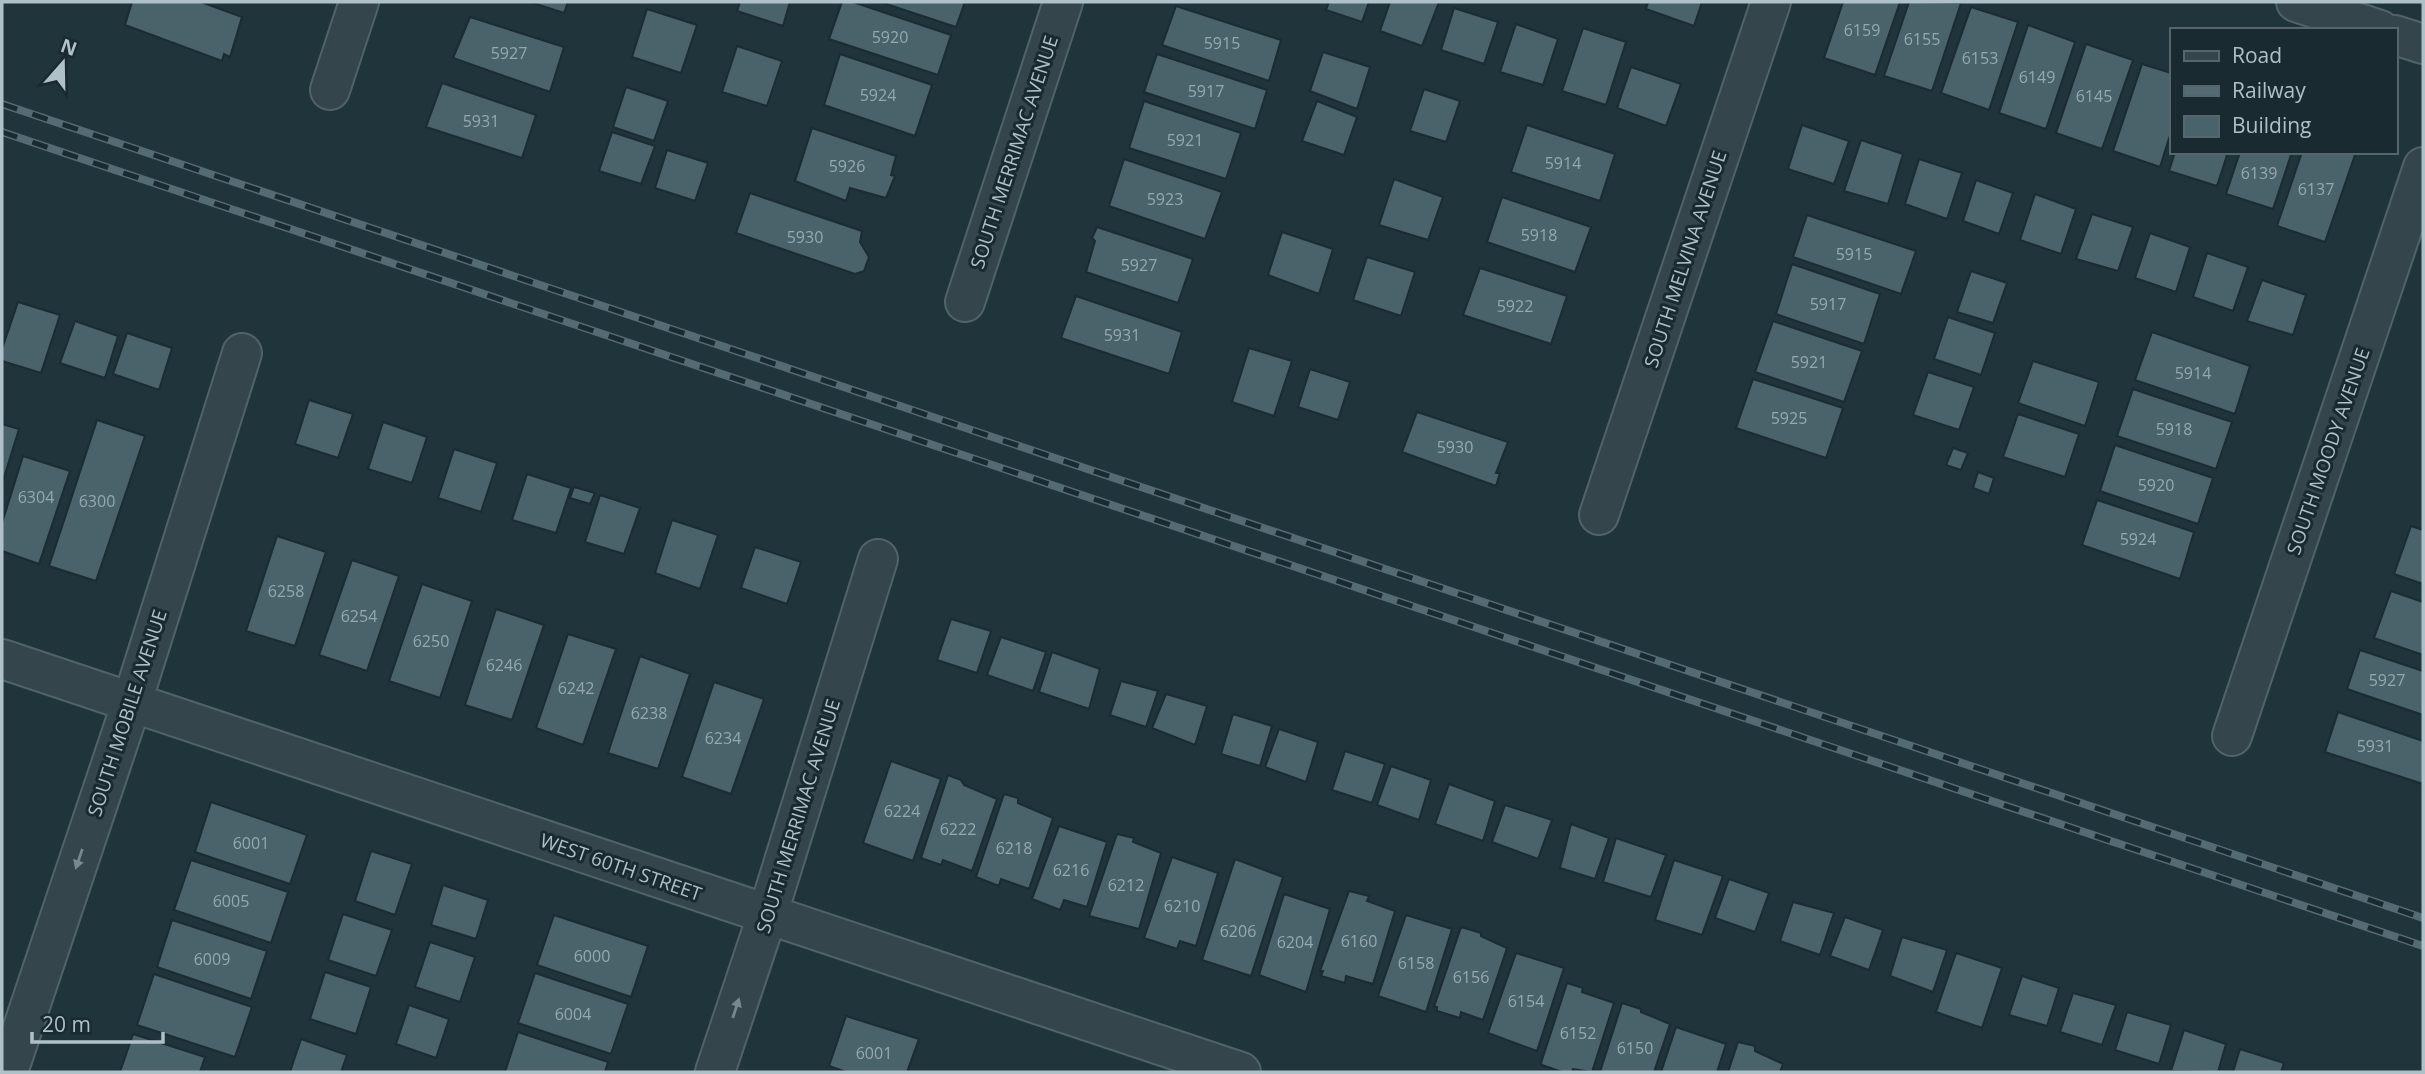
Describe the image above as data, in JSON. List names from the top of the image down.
{
  "streets": {
    "street": [
      "SOUTH MERRIMAC AVENUE",
      "SOUTH MELVINA AVENUE",
      "SOUTH MOODY AVENUE",
      "SOUTH MOBILE AVENUE",
      "WEST 60TH STREET"
    ]
  },
  "crossings": [
    ["SOUTH MERRIMAC AVENUE", "WEST 60TH STREET"],
    ["SOUTH MOBILE AVENUE", "WEST 60TH STREET"]
  ],
  "one_way": ["SOUTH MOBILE AVENUE"],
  "house_numbers": [
    "6159",
    "5920",
    "6155",
    "5915",
    "5927",
    "6153",
    "6149",
    "5917",
    "5924",
    "6145",
    "5931",
    "5921",
    "5914",
    "5926",
    "6139",
    "6137",
    "5923",
    "5918",
    "5930",
    "5915",
    "5927",
    "5917",
    "5922",
    "5931",
    "5921",
    "5914",
    "5925",
    "5918",
    "5930",
    "5920",
    "6304",
    "6300",
    "5924",
    "6258",
    "6254",
    "6250",
    "6246",
    "5927",
    "6242",
    "6238",
    "6234",
    "5931",
    "6224",
    "6222",
    "6001",
    "6218",
    "6216",
    "6212",
    "6005",
    "6210",
    "6206",
    "6160",
    "6204",
    "6000",
    "6009",
    "6158",
    "6156",
    "6154",
    "6004",
    "6152",
    "6150",
    "6001"
  ],
  "legend": ["Road", "Railway", "Building"],
  "scale_bar": "20 m",
  "north": "top"
}
